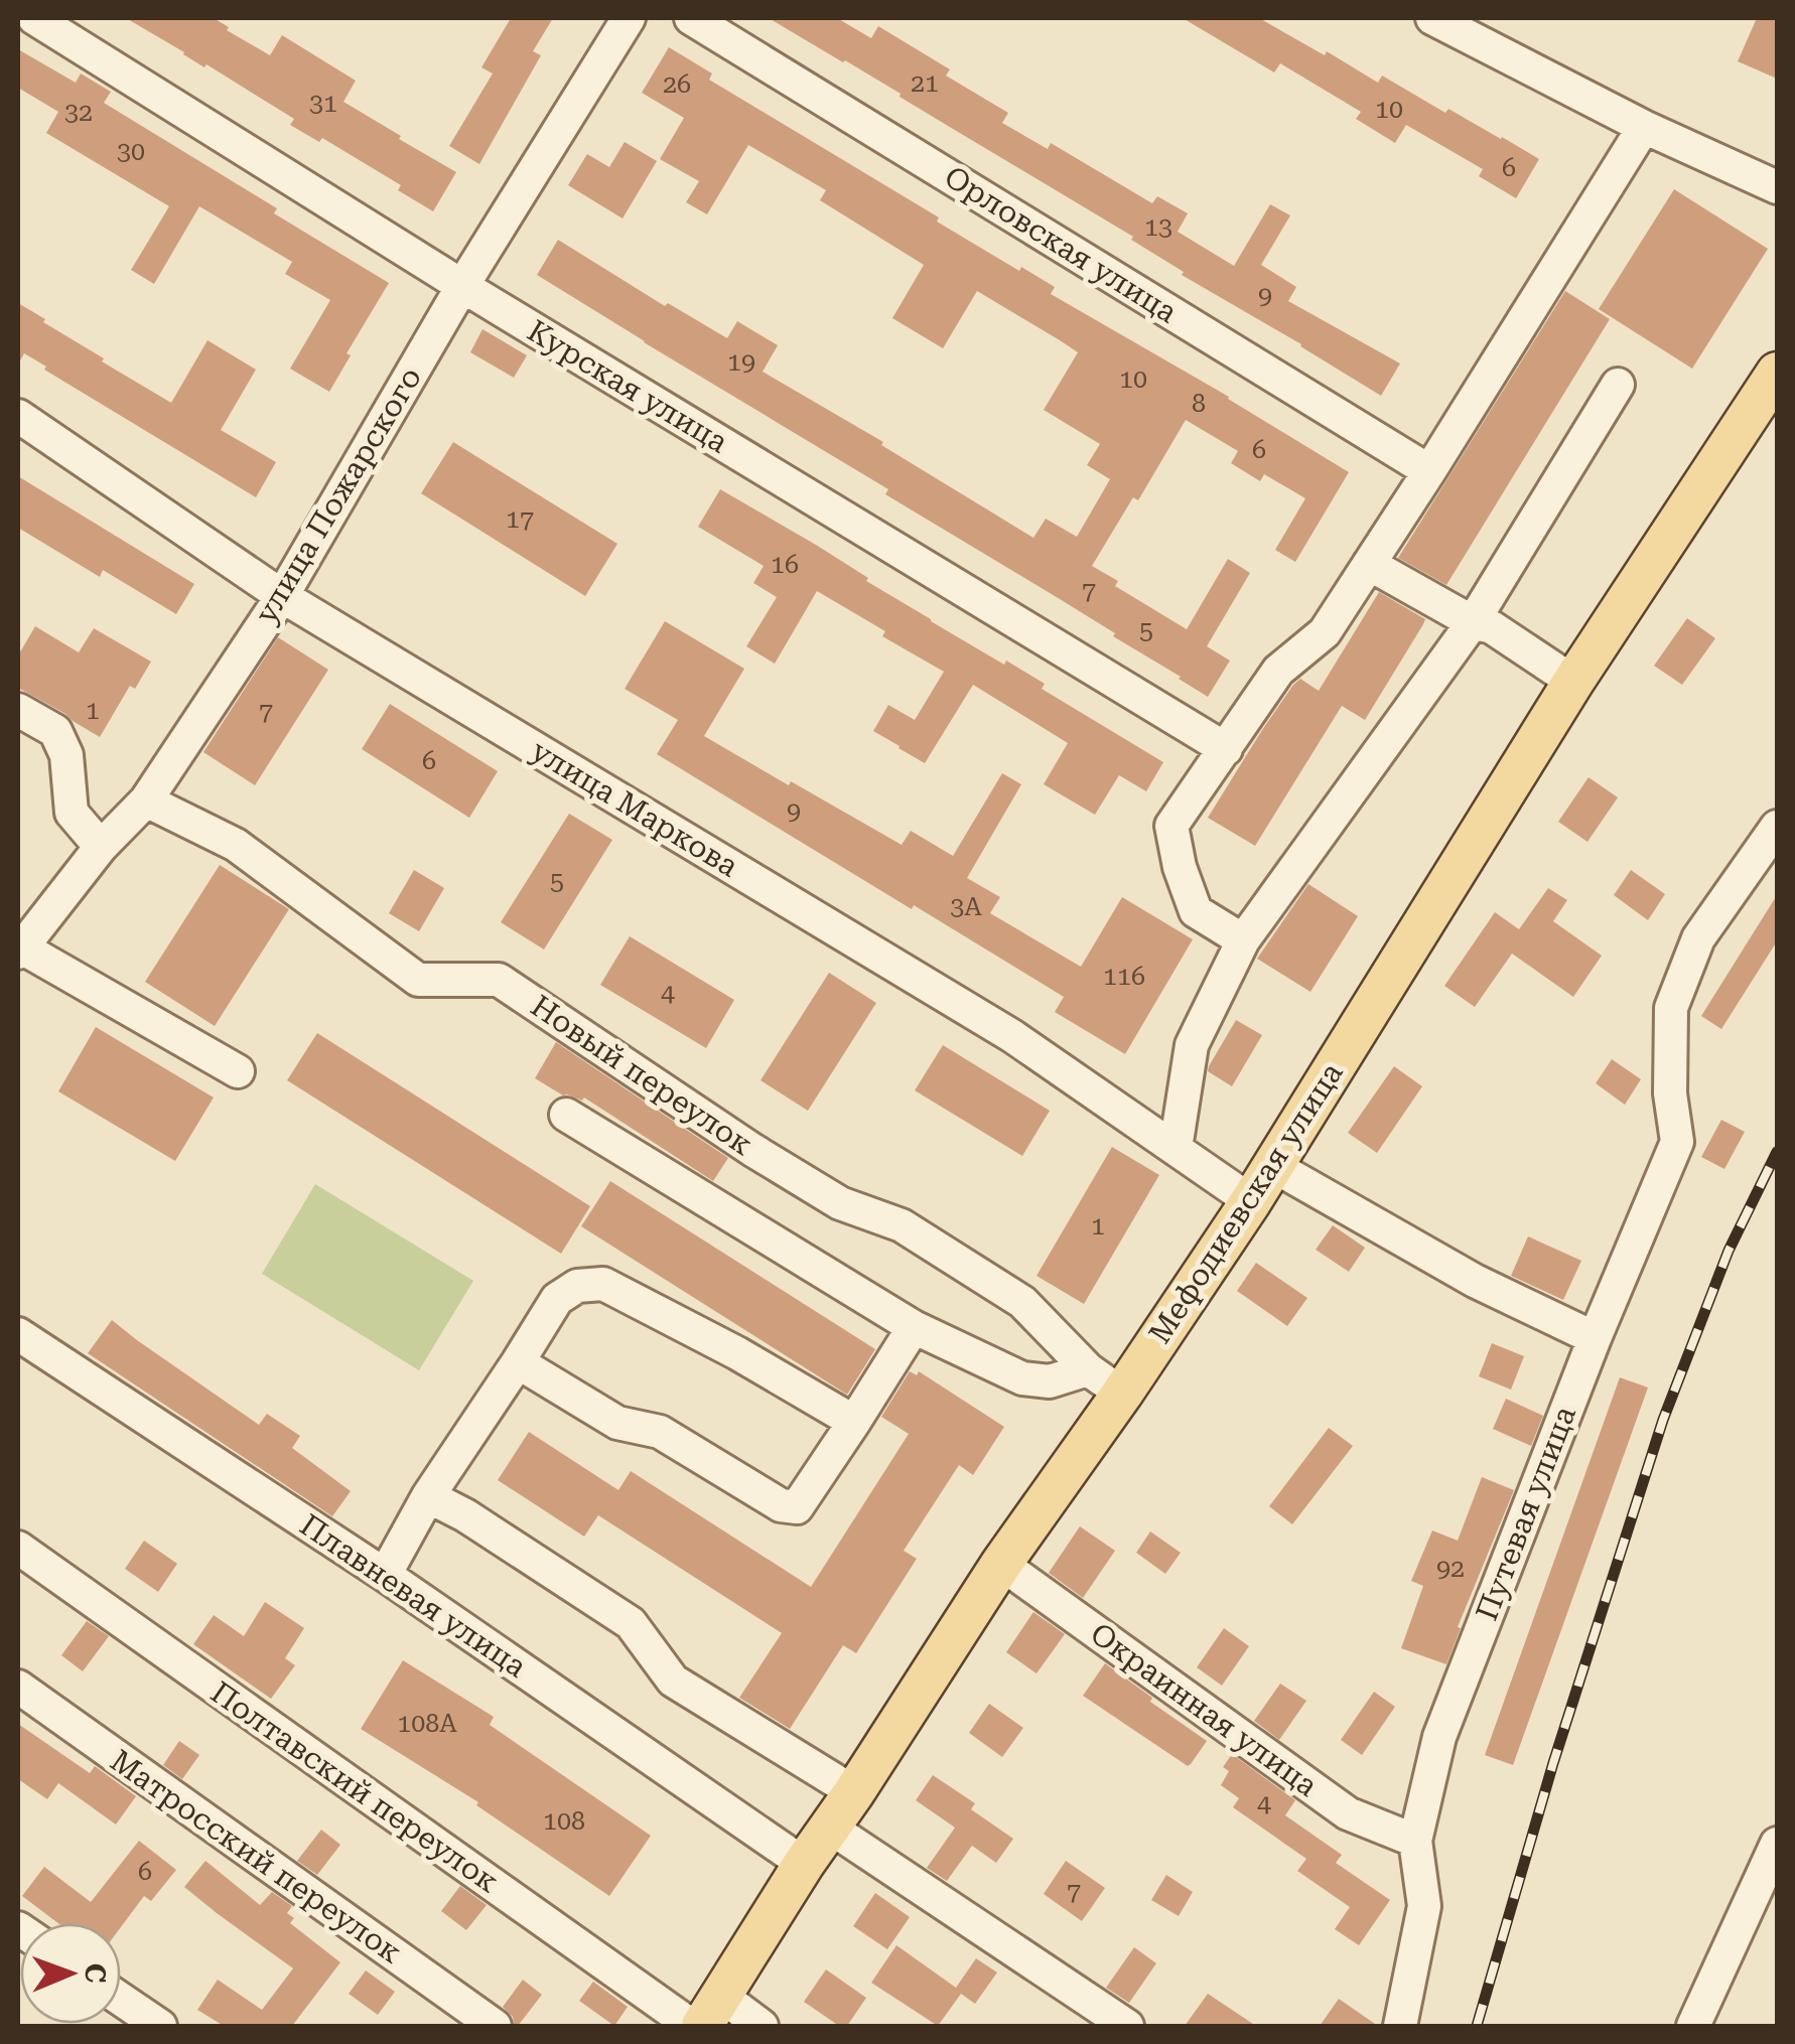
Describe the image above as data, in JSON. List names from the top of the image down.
{
  "streets": {
    "main road": ["Мефодиевская улица"],
    "street": [
      "Орловская улица",
      "Курская улица",
      "улица Пожарского",
      "улица Маркова",
      "Новый переулок",
      "Путевая улица",
      "Плавневая улица",
      "Окраинная улица",
      "Полтавский переулок",
      "Матросский переулок"
    ]
  },
  "crossings": [
    ["Курская улица", "улица Пожарского"],
    ["улица Пожарского", "улица Маркова"],
    ["улица Пожарского", "Новый переулок"],
    ["улица Маркова", "Мефодиевская улица"],
    ["Новый переулок", "Мефодиевская улица"],
    ["Мефодиевская улица", "Плавневая улица"],
    ["Мефодиевская улица", "Окраинная улица"],
    ["Путевая улица", "Окраинная улица"]
  ],
  "house_numbers": [
    "21",
    "26",
    "31",
    "10",
    "32",
    "30",
    "6",
    "13",
    "9",
    "19",
    "10",
    "8",
    "6",
    "17",
    "16",
    "7",
    "5",
    "1",
    "7",
    "6",
    "9",
    "5",
    "3А",
    "116",
    "4",
    "1",
    "92",
    "108А",
    "4",
    "108",
    "6",
    "7"
  ],
  "north": "right"
}
